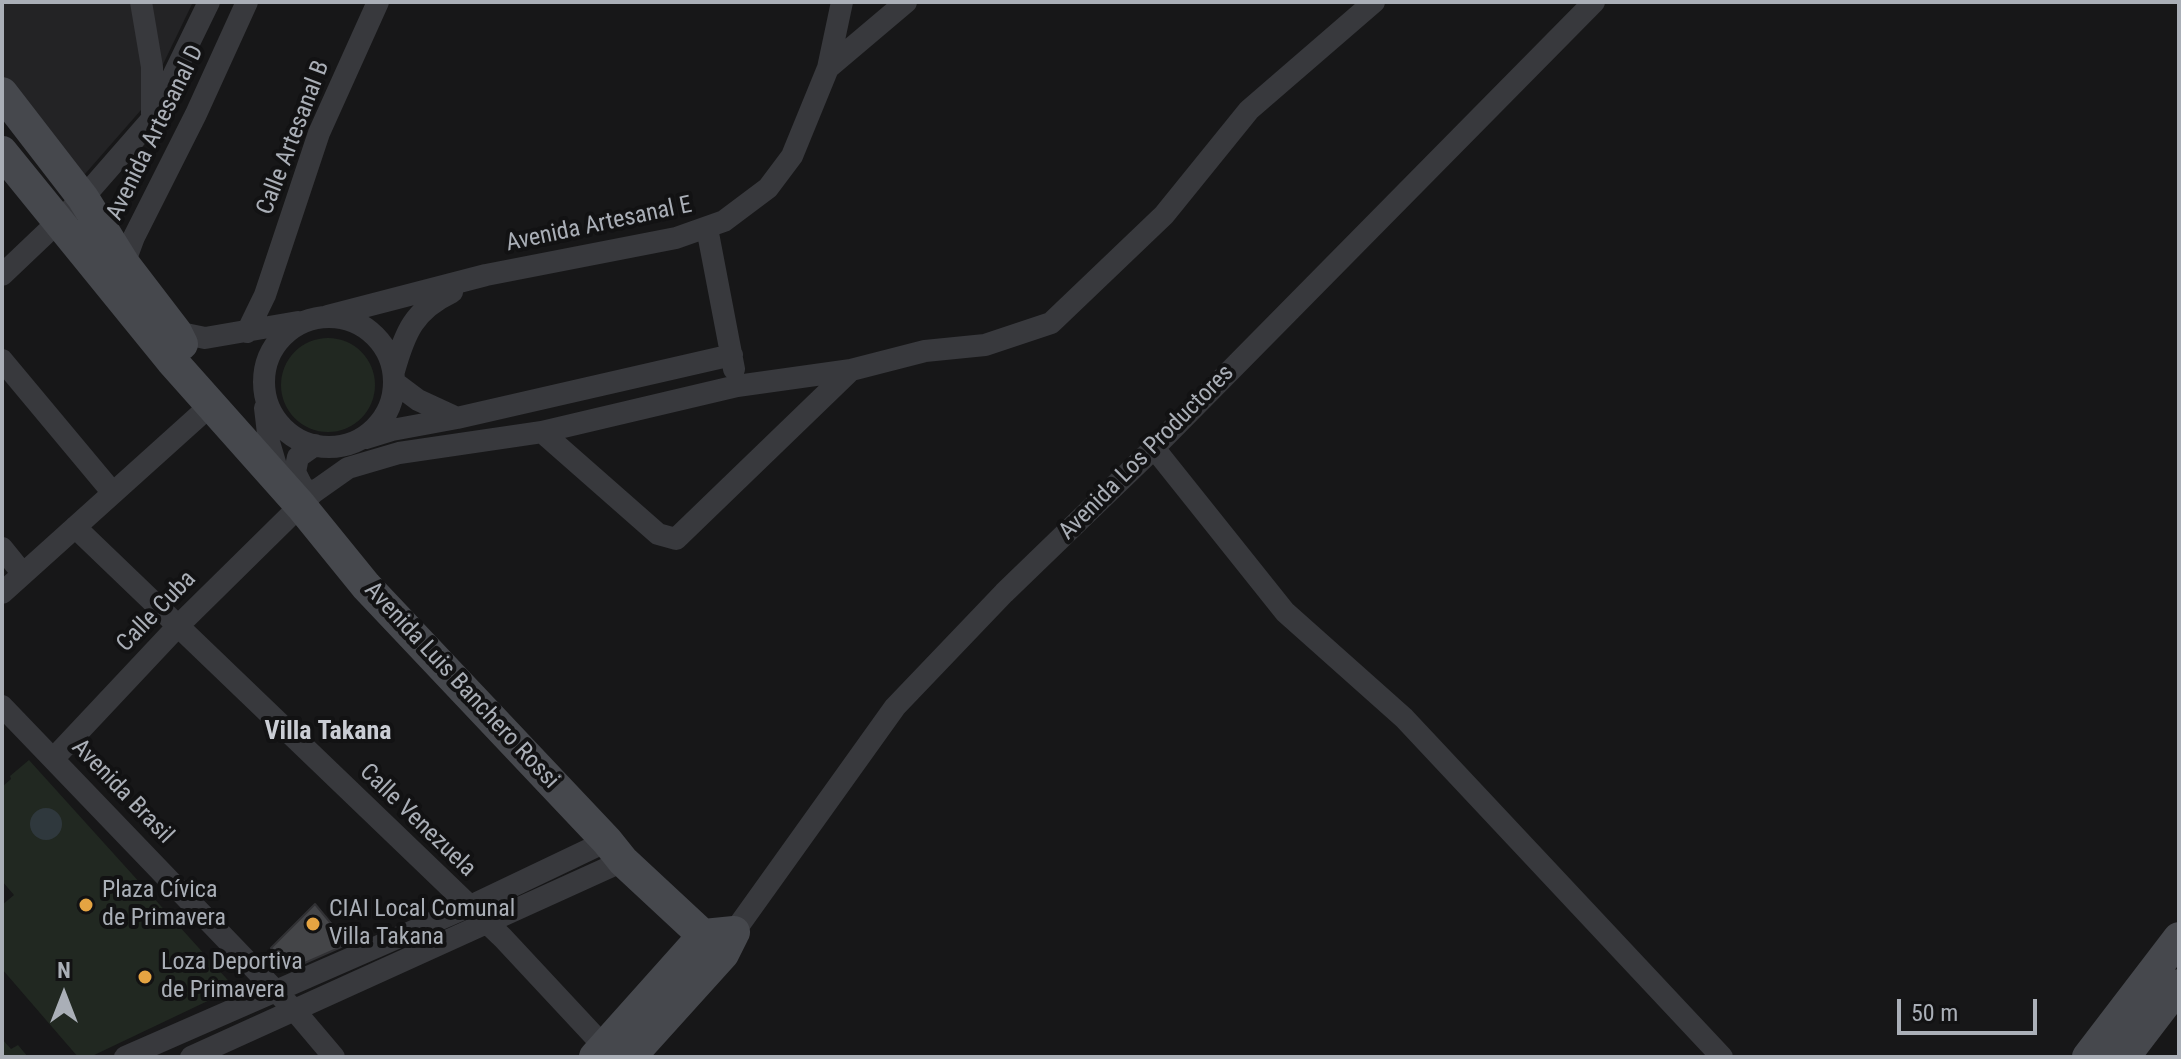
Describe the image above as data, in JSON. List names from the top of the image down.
{
  "streets": {
    "street": [
      "Avenida Artesanal D",
      "Calle Artesanal B",
      "Avenida Artesanal E",
      "Avenida Los Productores",
      "Calle Cuba",
      "Avenida Luis Banchero Rossi",
      "Avenida Brasil",
      "Calle Venezuela"
    ]
  },
  "crossings": [
    ["Avenida Artesanal D", "Avenida Luis Banchero Rossi"],
    ["Avenida Los Productores", "Avenida Luis Banchero Rossi"],
    ["Avenida Los Productores", "Calle Venezuela"],
    ["Calle Cuba", "Avenida Luis Banchero Rossi"],
    ["Calle Cuba", "Avenida Brasil"],
    ["Calle Cuba", "Calle Venezuela"]
  ],
  "districts": ["Villa Takana"],
  "places": ["Plaza Cívica de Primavera", "CIAI Local Comunal Villa Takana", "Loza Deportiva de Primavera"],
  "scale_bar": "50 m",
  "north": "top"
}
